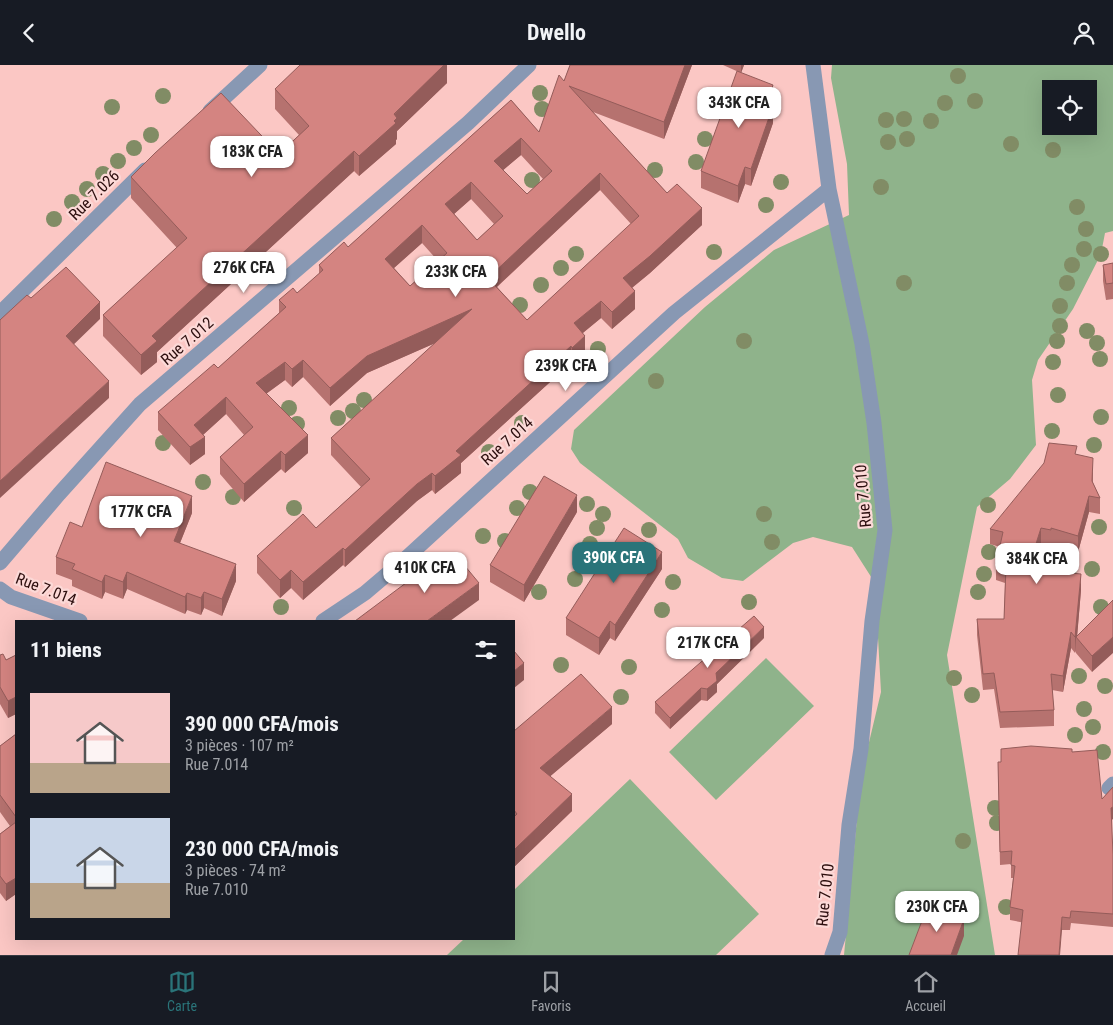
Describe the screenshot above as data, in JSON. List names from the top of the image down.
{
  "streets": {
    "street": [
      "Rue 7.026",
      "Rue 7.012",
      "Rue 7.014",
      "Rue 7.010"
    ]
  },
  "crossings": [
    ["Rue 7.014", "Rue 7.010"]
  ],
  "page": {
    "header": "Dwello",
    "price": [
      "343K CFA",
      "183K CFA",
      "276K CFA",
      "233K CFA",
      "239K CFA",
      "177K CFA",
      "390K CFA",
      "384K CFA",
      "410K CFA",
      "217K CFA",
      "230K CFA"
    ],
    "heading": "11 biens",
    "list": [
      {
        "name": "390 000 CFA/mois",
        "note": "3 pièces · 107 m² · Rue 7.014"
      },
      {
        "name": "230 000 CFA/mois",
        "note": "3 pièces · 74 m² · Rue 7.010"
      }
    ],
    "tabs": ["Carte", "Favoris", "Accueil"]
  }
}
